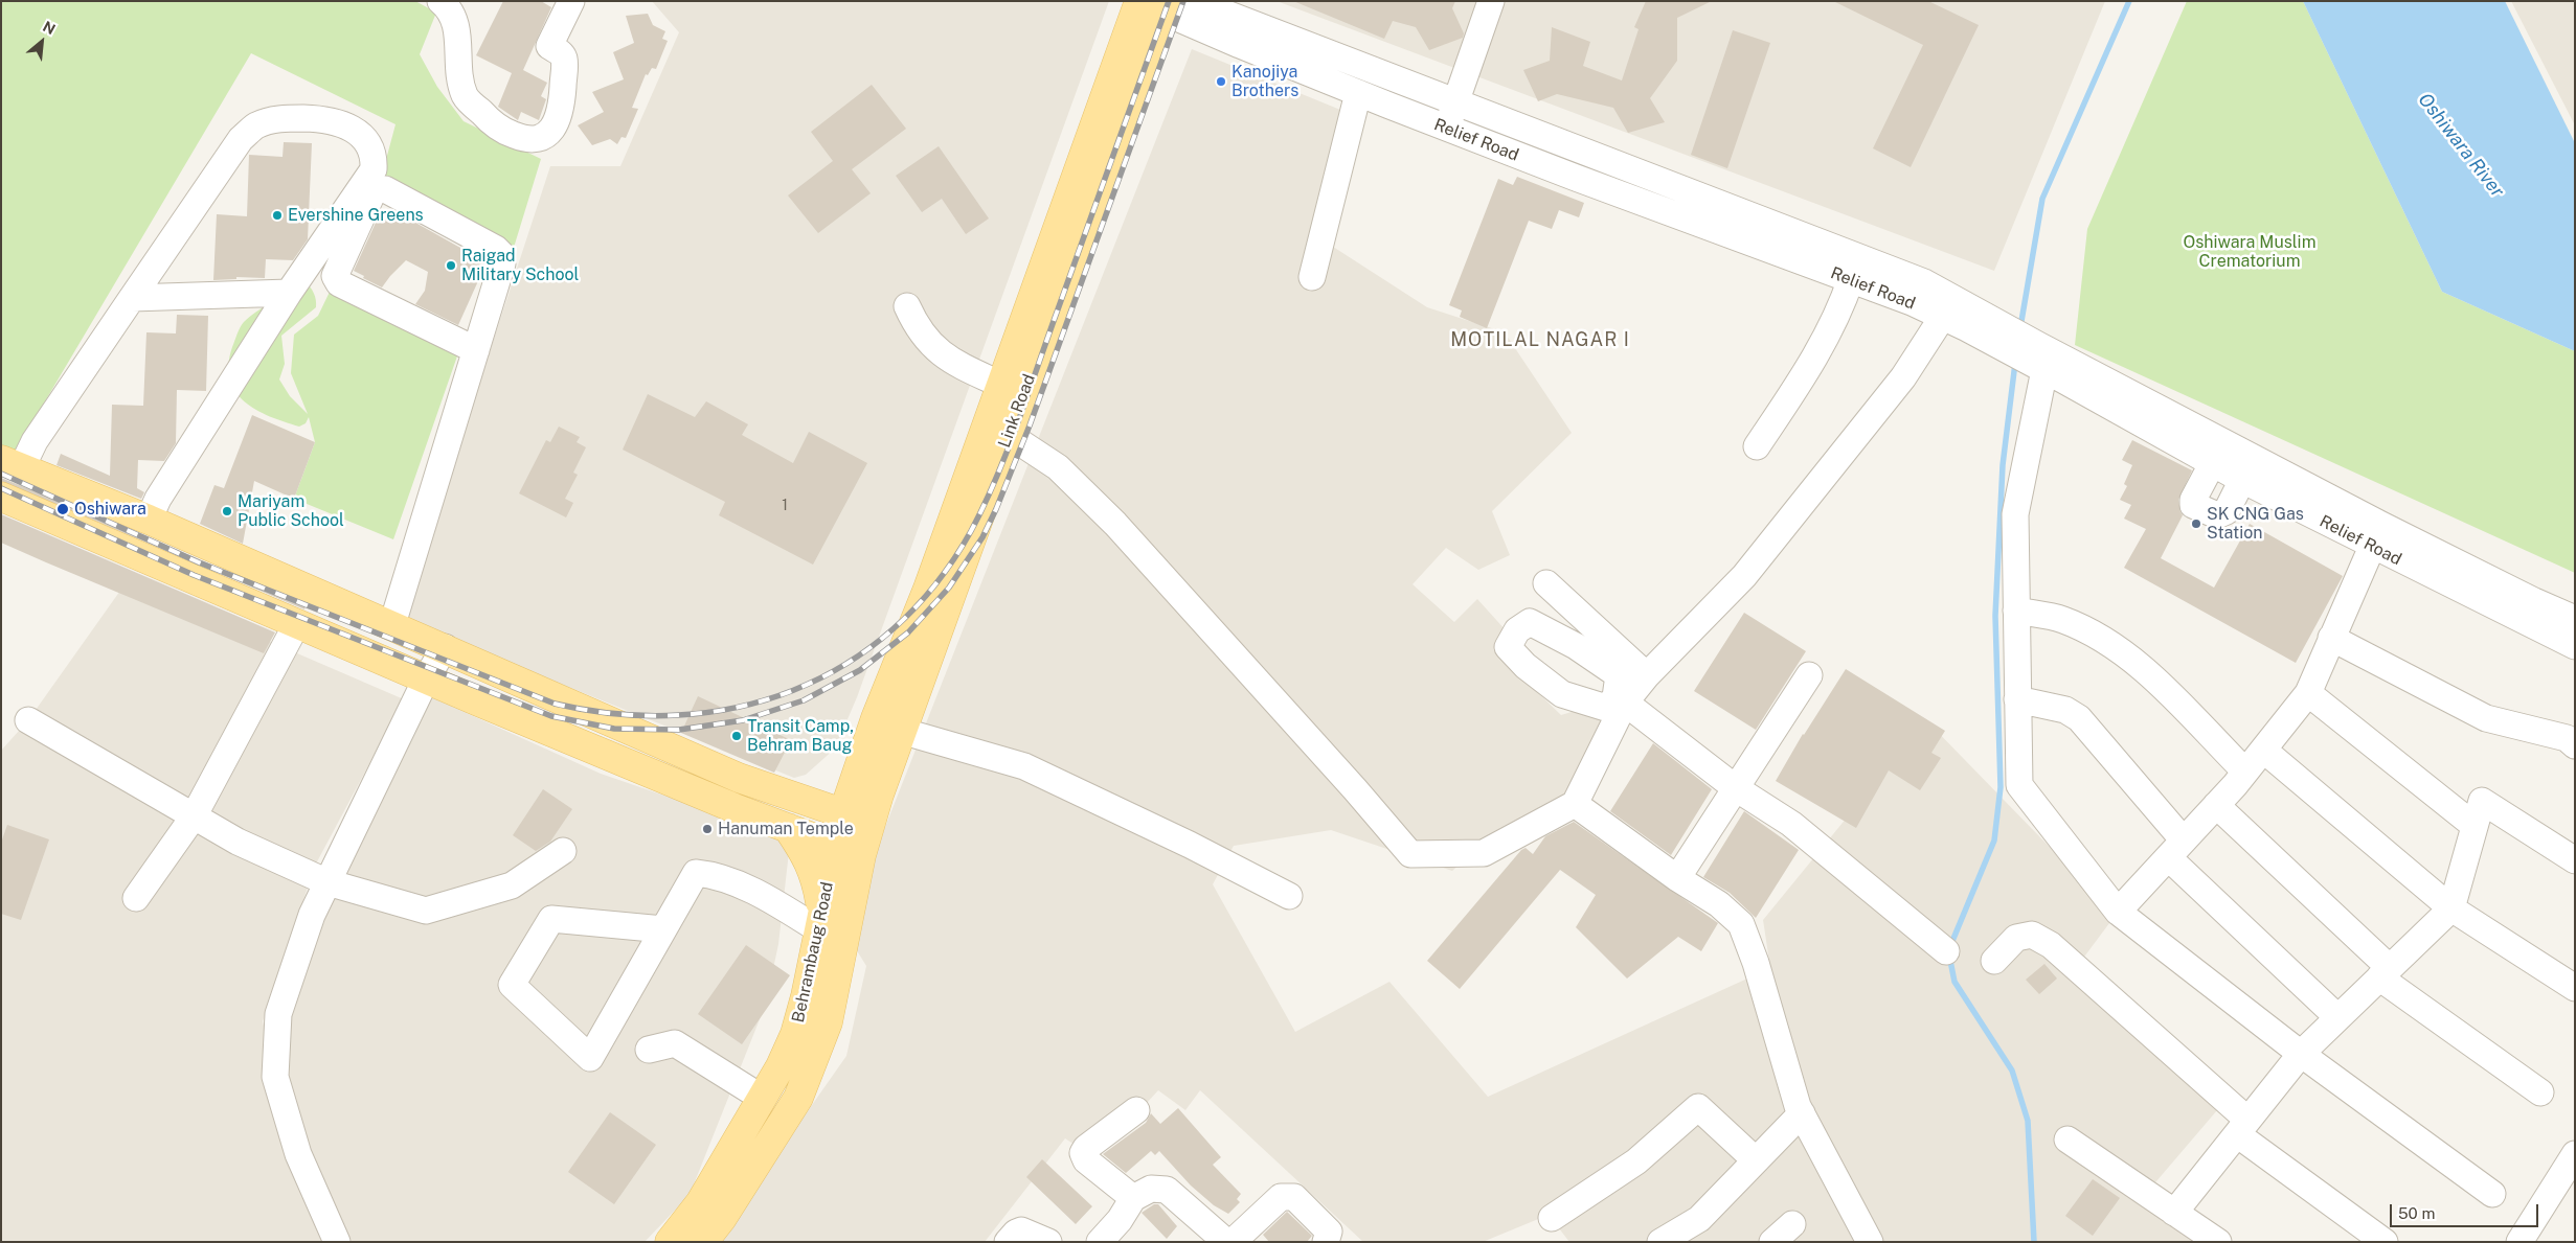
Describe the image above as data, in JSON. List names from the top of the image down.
{
  "streets": {
    "main road": ["Link Road", "Behrambaug Road"],
    "street": ["Relief Road"]
  },
  "crossings": [
    ["Relief Road", "Link Road"],
    ["Link Road", "Behrambaug Road"]
  ],
  "districts": ["MOTILAL NAGAR I"],
  "water": ["Oshiwara River"],
  "parks": ["Oshiwara Muslim Crematorium"],
  "places": [
    "Kanojiya Brothers",
    "Evershine Greens",
    "Raigad Military School",
    "Oshiwara",
    "Mariyam Public School",
    "SK CNG Gas Station",
    "Transit Camp, Behram Baug",
    "Hanuman Temple"
  ],
  "house_numbers": ["1"],
  "scale_bar": "50 m",
  "north": "top right"
}
